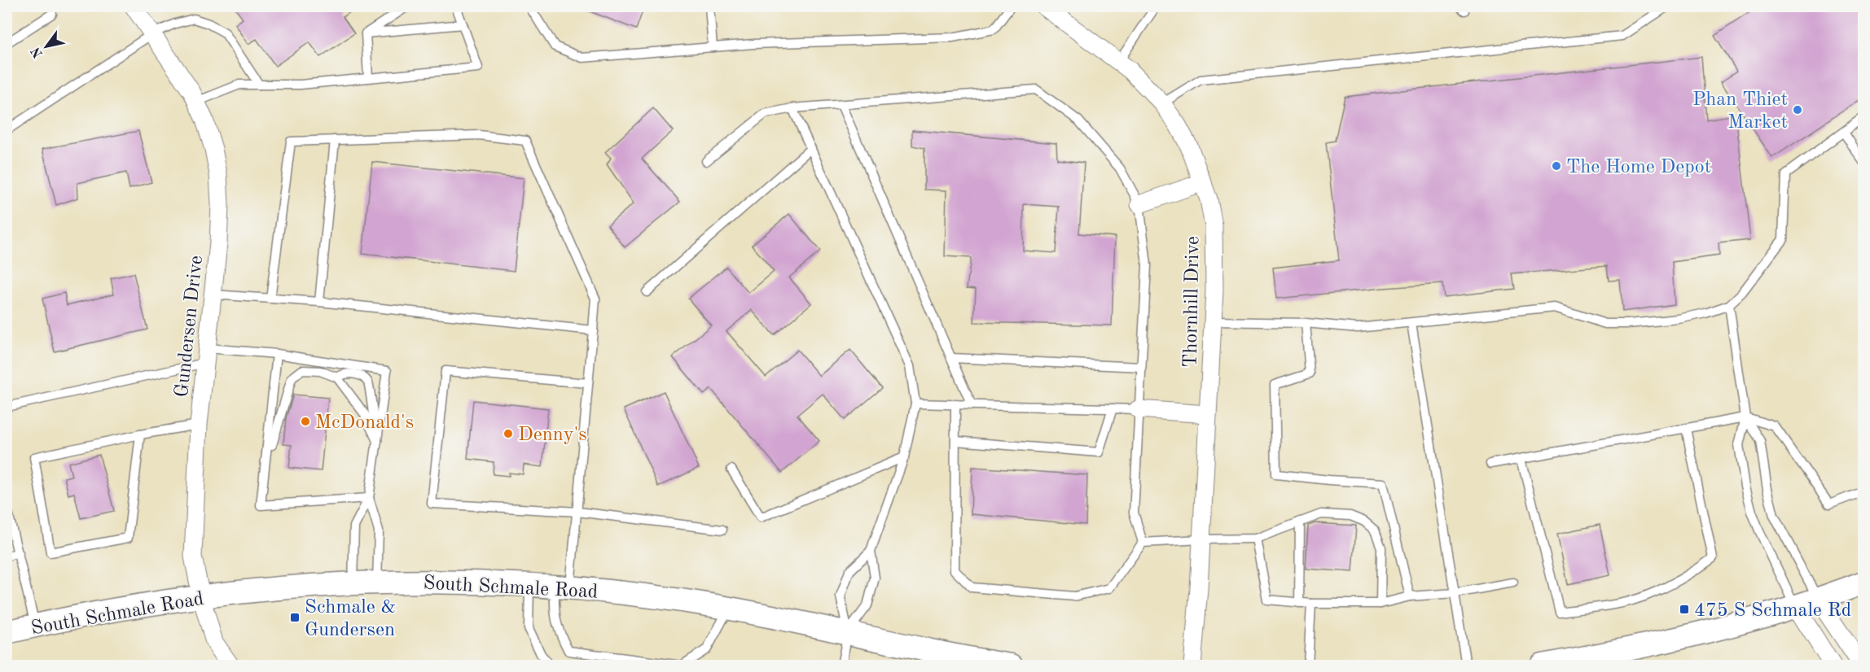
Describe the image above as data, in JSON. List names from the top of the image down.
{
  "streets": {
    "main road": ["South Schmale Road"],
    "street": ["Thornhill Drive", "Gundersen Drive"]
  },
  "crossings": [
    ["Gundersen Drive", "South Schmale Road"]
  ],
  "places": {
    "other": [
      "Phan Thiet Market",
      "The Home Depot",
      "McDonald's",
      "Denny's"
    ],
    "transit": ["475 S Schmale Rd", "Schmale & Gundersen"]
  },
  "north": "bottom left"
}
